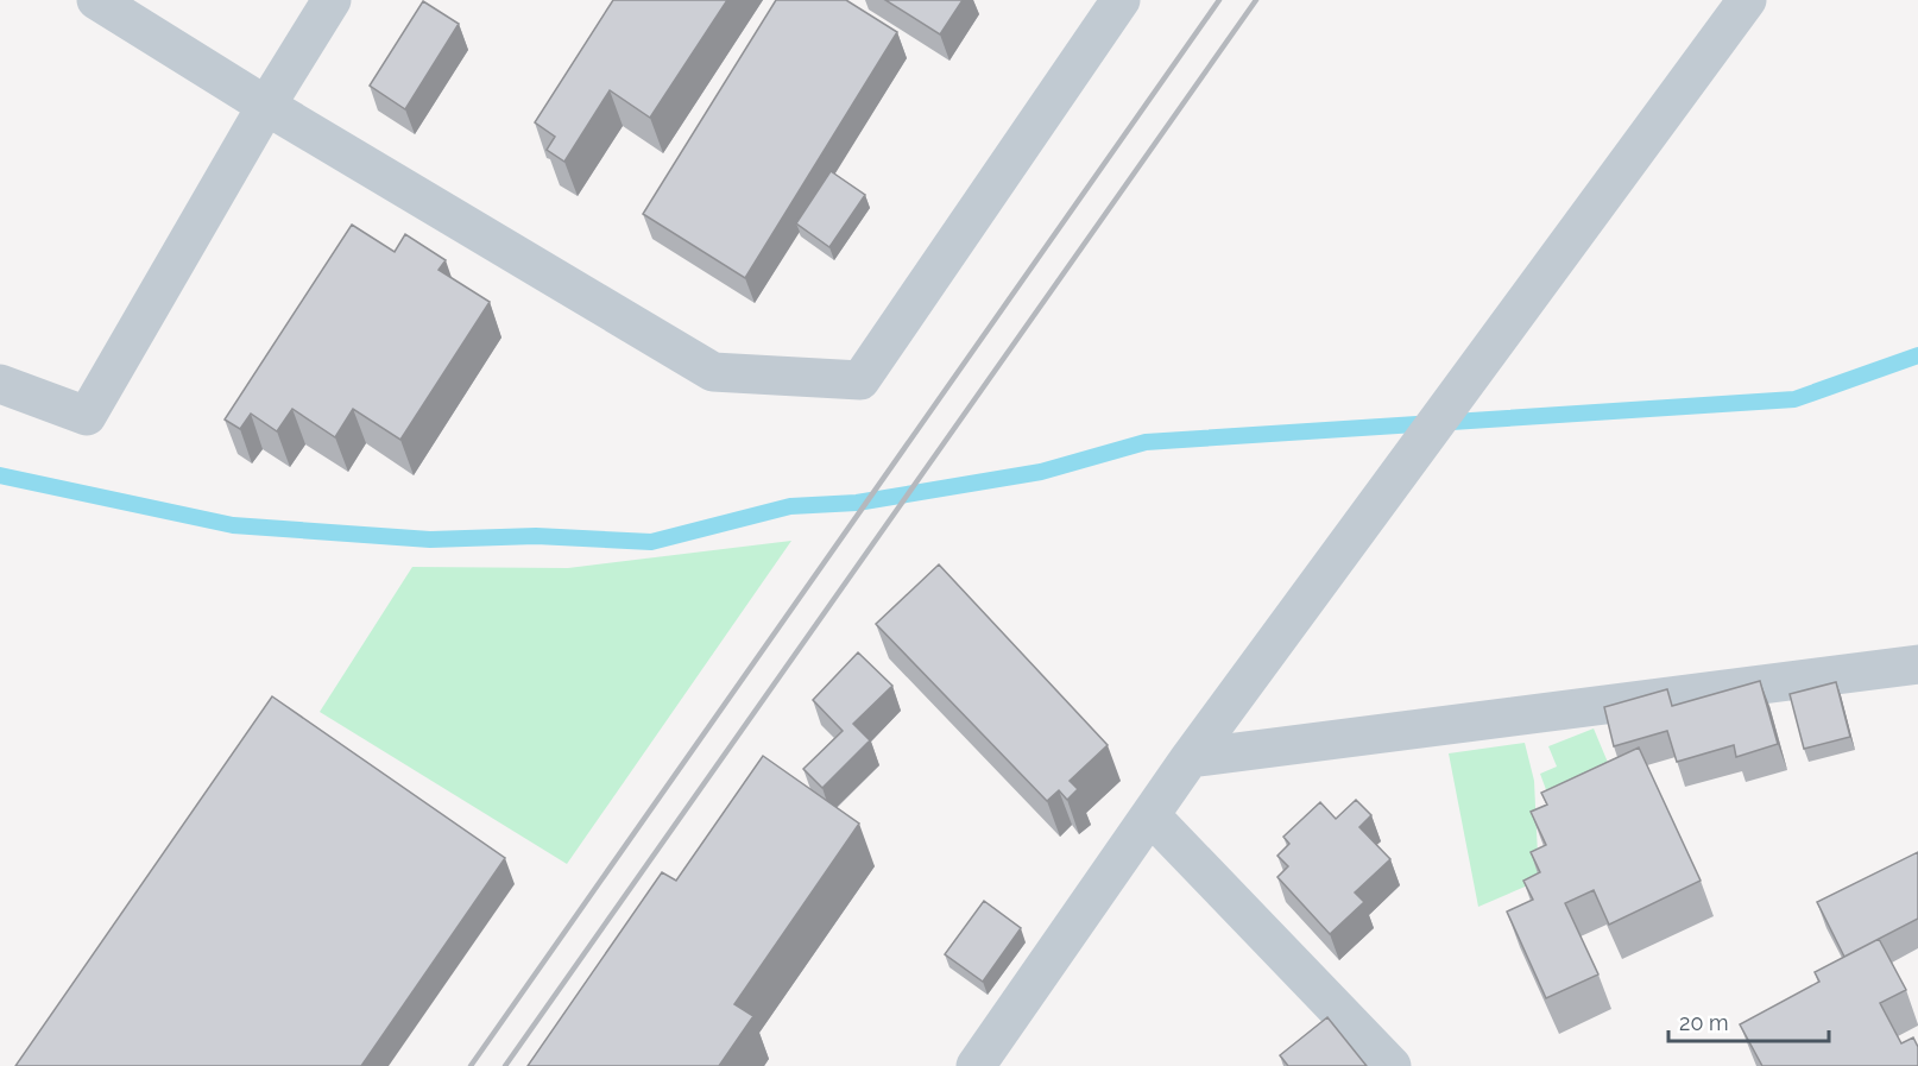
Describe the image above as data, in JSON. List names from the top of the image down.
{
  "scale_bar": "20 m"
}
